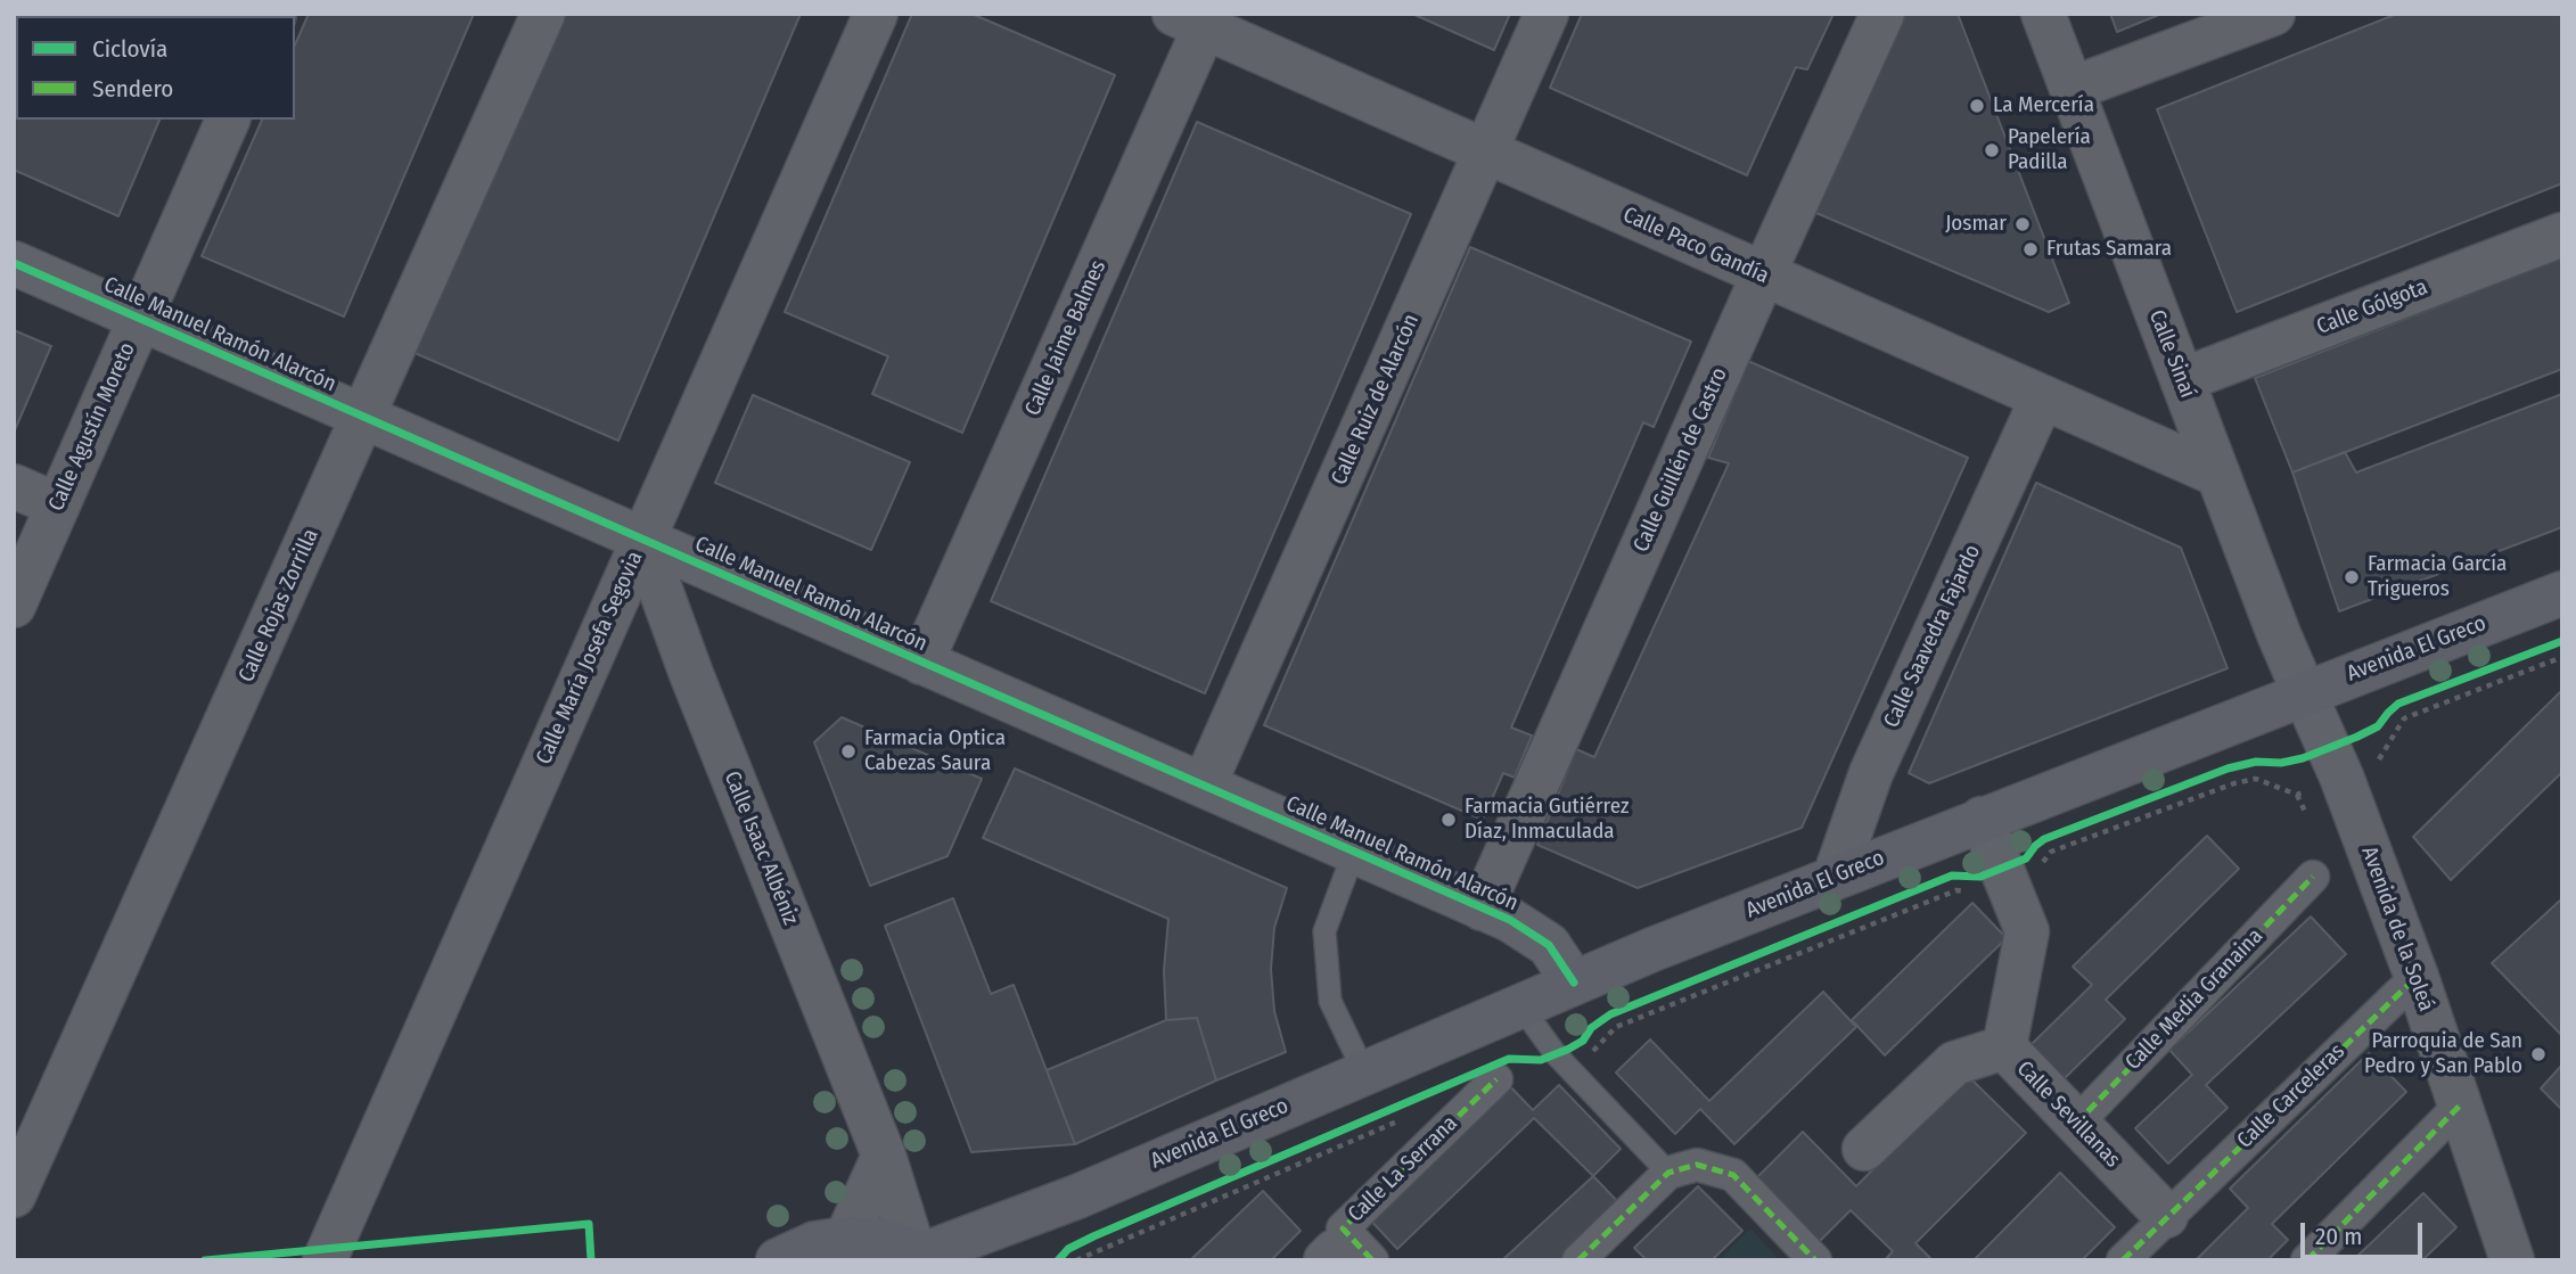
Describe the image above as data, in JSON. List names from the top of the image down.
{
  "streets": {
    "main road": ["Avenida El Greco"],
    "street": [
      "Calle Paco Gandía",
      "Calle Gólgota",
      "Calle Manuel Ramón Alarcón",
      "Calle Jaime Balmes",
      "Calle Sinaí",
      "Calle Ruiz de Alarcón",
      "Calle Agustín Moreto",
      "Calle Guillén de Castro",
      "Calle Rojas Zorrilla",
      "Calle Saavedra Fajardo",
      "Calle María Josefa Segovia",
      "Calle Isaac Albéniz",
      "Avenida de la Soleá",
      "Calle Media Granaina",
      "Calle Carceleras",
      "Calle Sevillanas",
      "Calle La Serrana"
    ]
  },
  "crossings": [
    ["Calle Paco Gandía", "Calle Jaime Balmes"],
    ["Calle Paco Gandía", "Calle Sinaí"],
    ["Calle Paco Gandía", "Calle Ruiz de Alarcón"],
    ["Calle Paco Gandía", "Calle Guillén de Castro"],
    ["Calle Paco Gandía", "Calle Saavedra Fajardo"],
    ["Calle Gólgota", "Calle Sinaí"],
    ["Calle Manuel Ramón Alarcón", "Calle Jaime Balmes"],
    ["Calle Manuel Ramón Alarcón", "Calle Ruiz de Alarcón"],
    ["Calle Manuel Ramón Alarcón", "Calle Agustín Moreto"],
    ["Calle Manuel Ramón Alarcón", "Calle Guillén de Castro"],
    ["Calle Manuel Ramón Alarcón", "Calle Rojas Zorrilla"],
    ["Calle Manuel Ramón Alarcón", "Avenida El Greco"],
    ["Calle Manuel Ramón Alarcón", "Calle María Josefa Segovia"],
    ["Calle Manuel Ramón Alarcón", "Calle Isaac Albéniz"],
    ["Calle Sinaí", "Avenida El Greco"],
    ["Calle Sinaí", "Avenida de la Soleá"],
    ["Calle Saavedra Fajardo", "Avenida El Greco"],
    ["Avenida El Greco", "Calle Isaac Albéniz"],
    ["Avenida El Greco", "Avenida de la Soleá"],
    ["Avenida El Greco", "Calle Sevillanas"],
    ["Calle María Josefa Segovia", "Calle Isaac Albéniz"],
    ["Avenida de la Soleá", "Calle Carceleras"],
    ["Calle Media Granaina", "Calle Sevillanas"],
    ["Calle Carceleras", "Calle Sevillanas"]
  ],
  "places": [
    "La Mercería",
    "Papelería Padilla",
    "Josmar",
    "Frutas Samara",
    "Farmacia García Trigueros",
    "Farmacia Optica Cabezas Saura",
    "Farmacia Gutiérrez Díaz, Inmaculada",
    "Parroquia de San Pedro y San Pablo"
  ],
  "legend": ["Ciclovía", "Sendero"],
  "scale_bar": "20 m"
}
